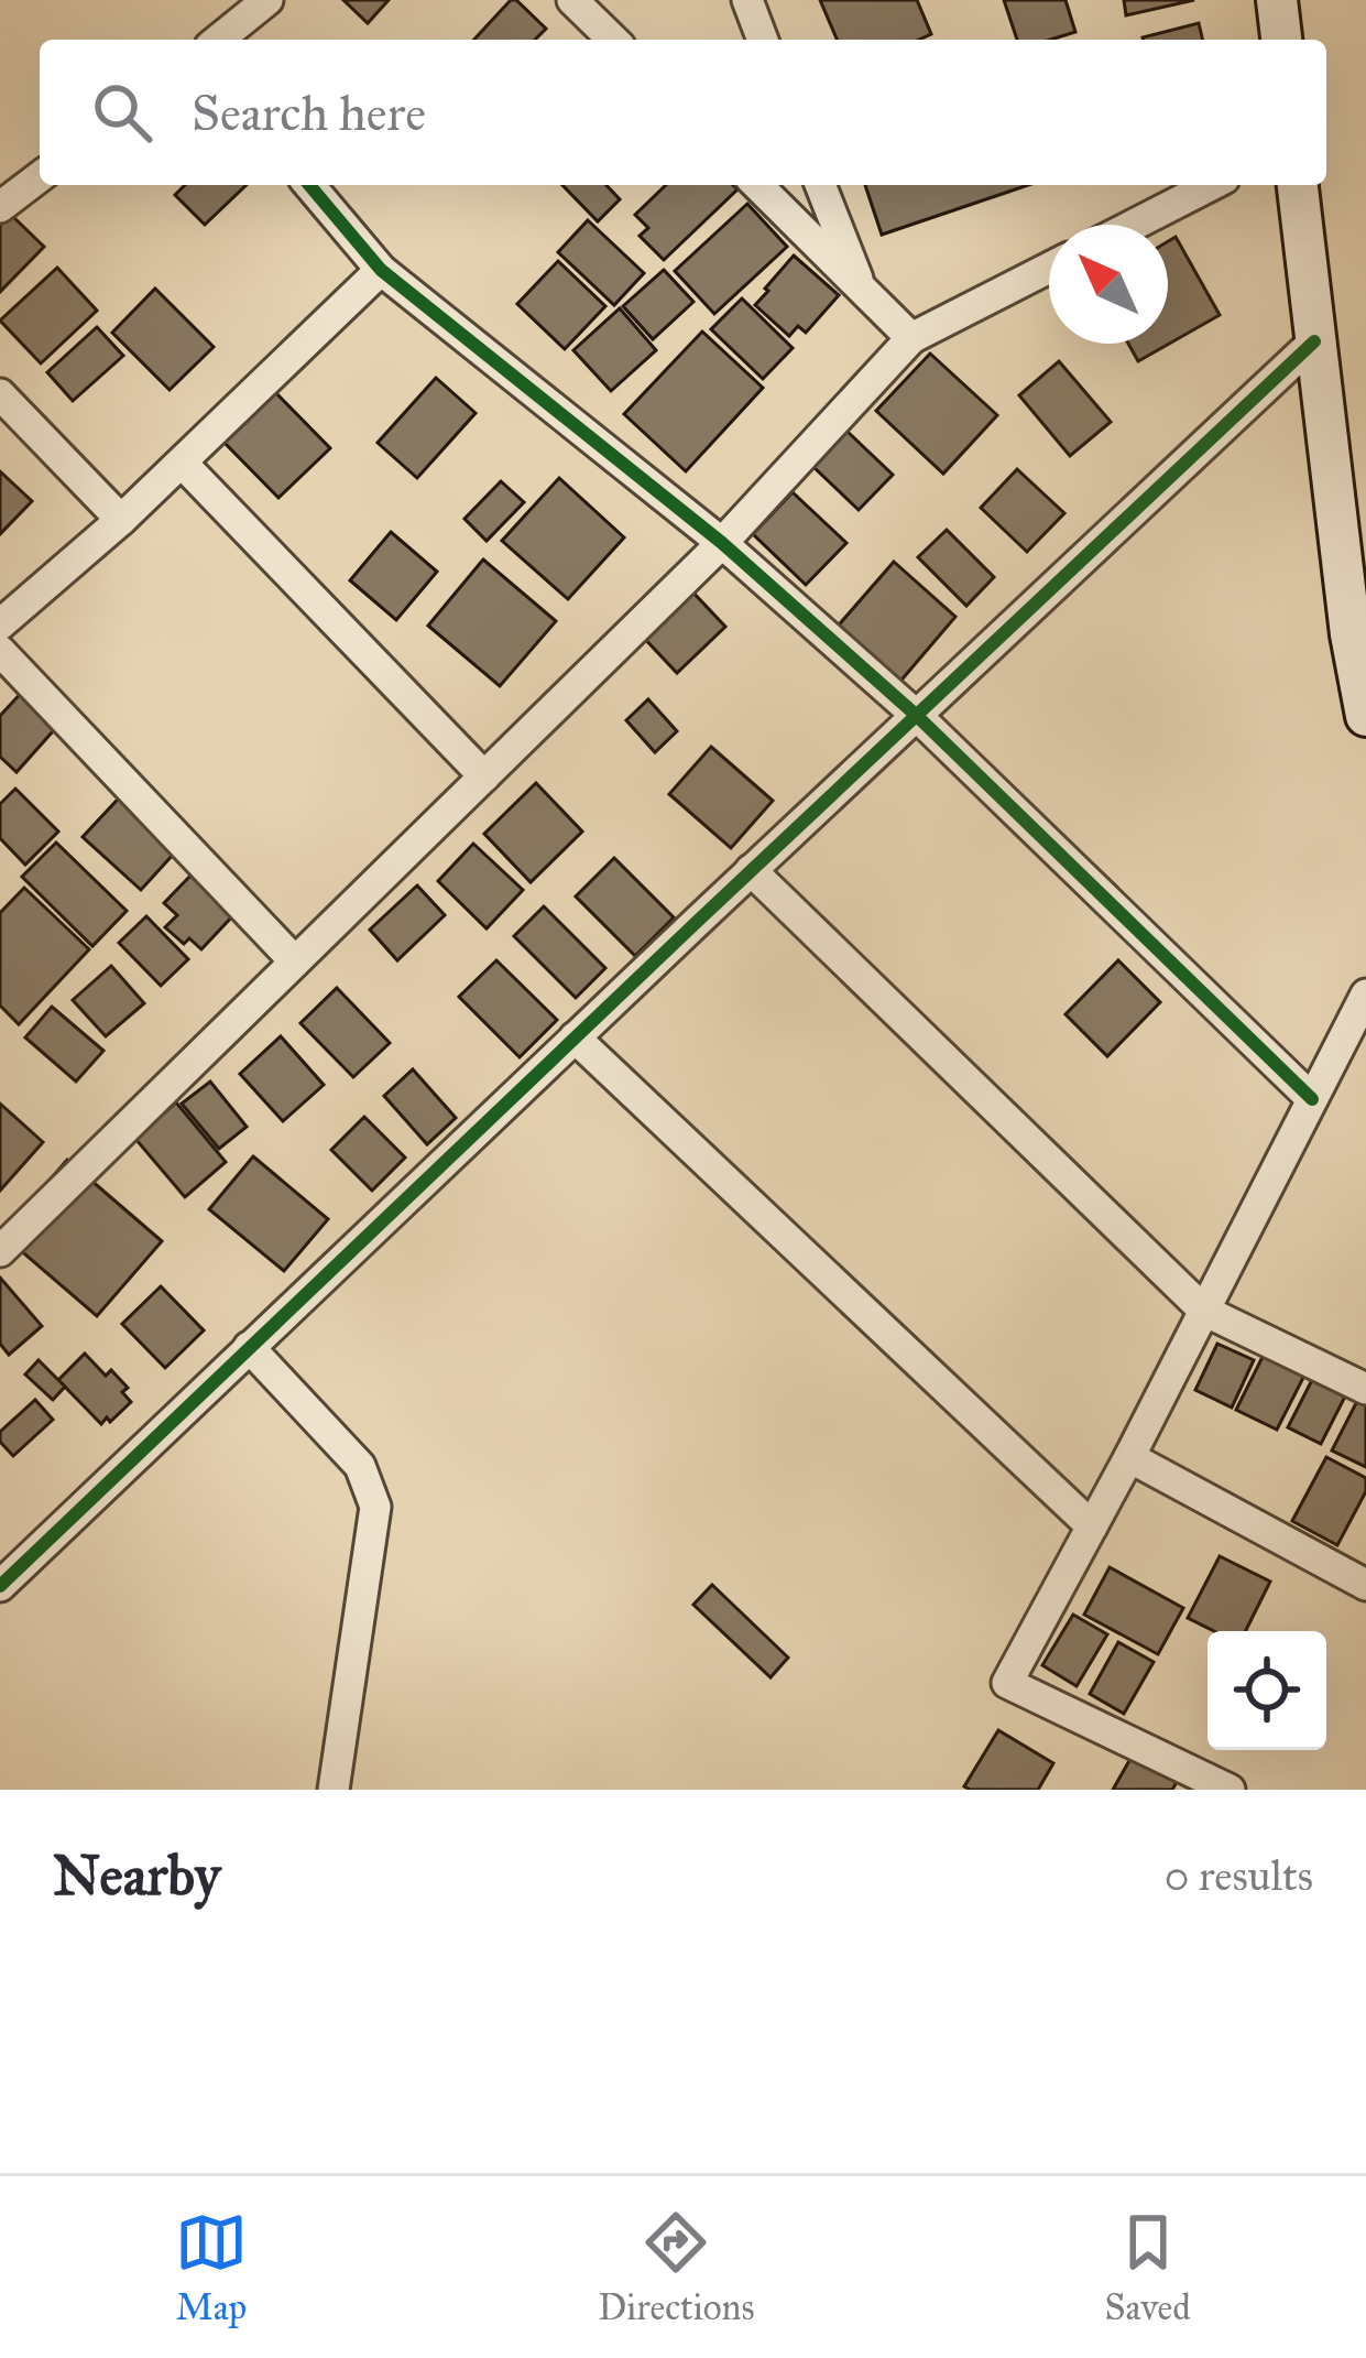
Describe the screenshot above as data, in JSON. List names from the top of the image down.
{
  "north": "top left",
  "page": {
    "search": "Search here",
    "heading": ["Nearby", "0 results"],
    "nav": ["Map", "Directions", "Saved"]
  }
}
